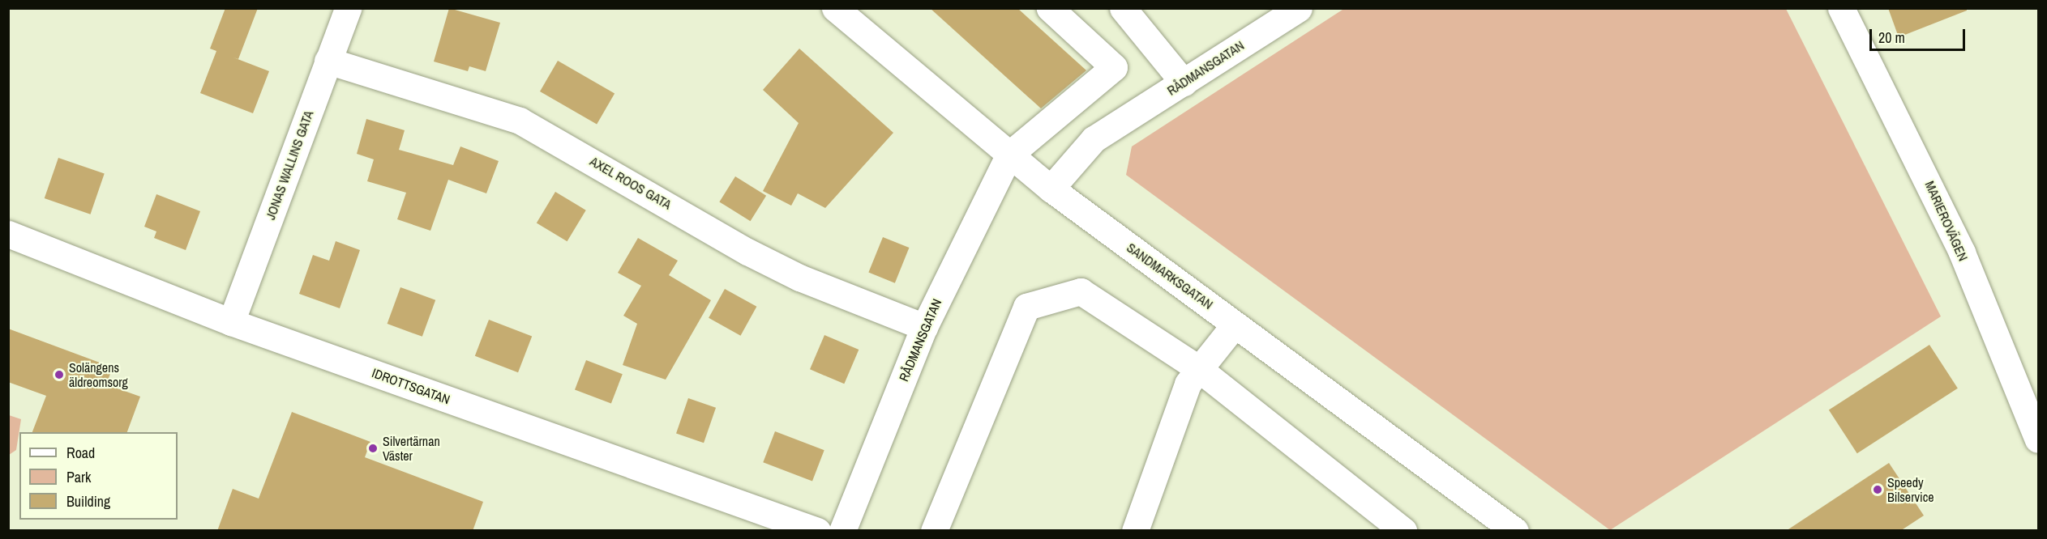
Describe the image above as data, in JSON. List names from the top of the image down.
{
  "streets": {
    "street": [
      "RÅDMANSGATAN",
      "JONAS WALLINS GATA",
      "AXEL ROOS GATA",
      "MARIEROVÄGEN",
      "SANDMARKSGATAN",
      "IDROTTSGATAN"
    ]
  },
  "crossings": [
    ["RÅDMANSGATAN", "AXEL ROOS GATA"],
    ["RÅDMANSGATAN", "SANDMARKSGATAN"],
    ["JONAS WALLINS GATA", "AXEL ROOS GATA"],
    ["JONAS WALLINS GATA", "IDROTTSGATAN"]
  ],
  "places": ["Solängens äldreomsorg", "Silvertärnan Väster", "Speedy Bilservice"],
  "legend": ["Road", "Park", "Building"],
  "scale_bar": "20 m"
}
